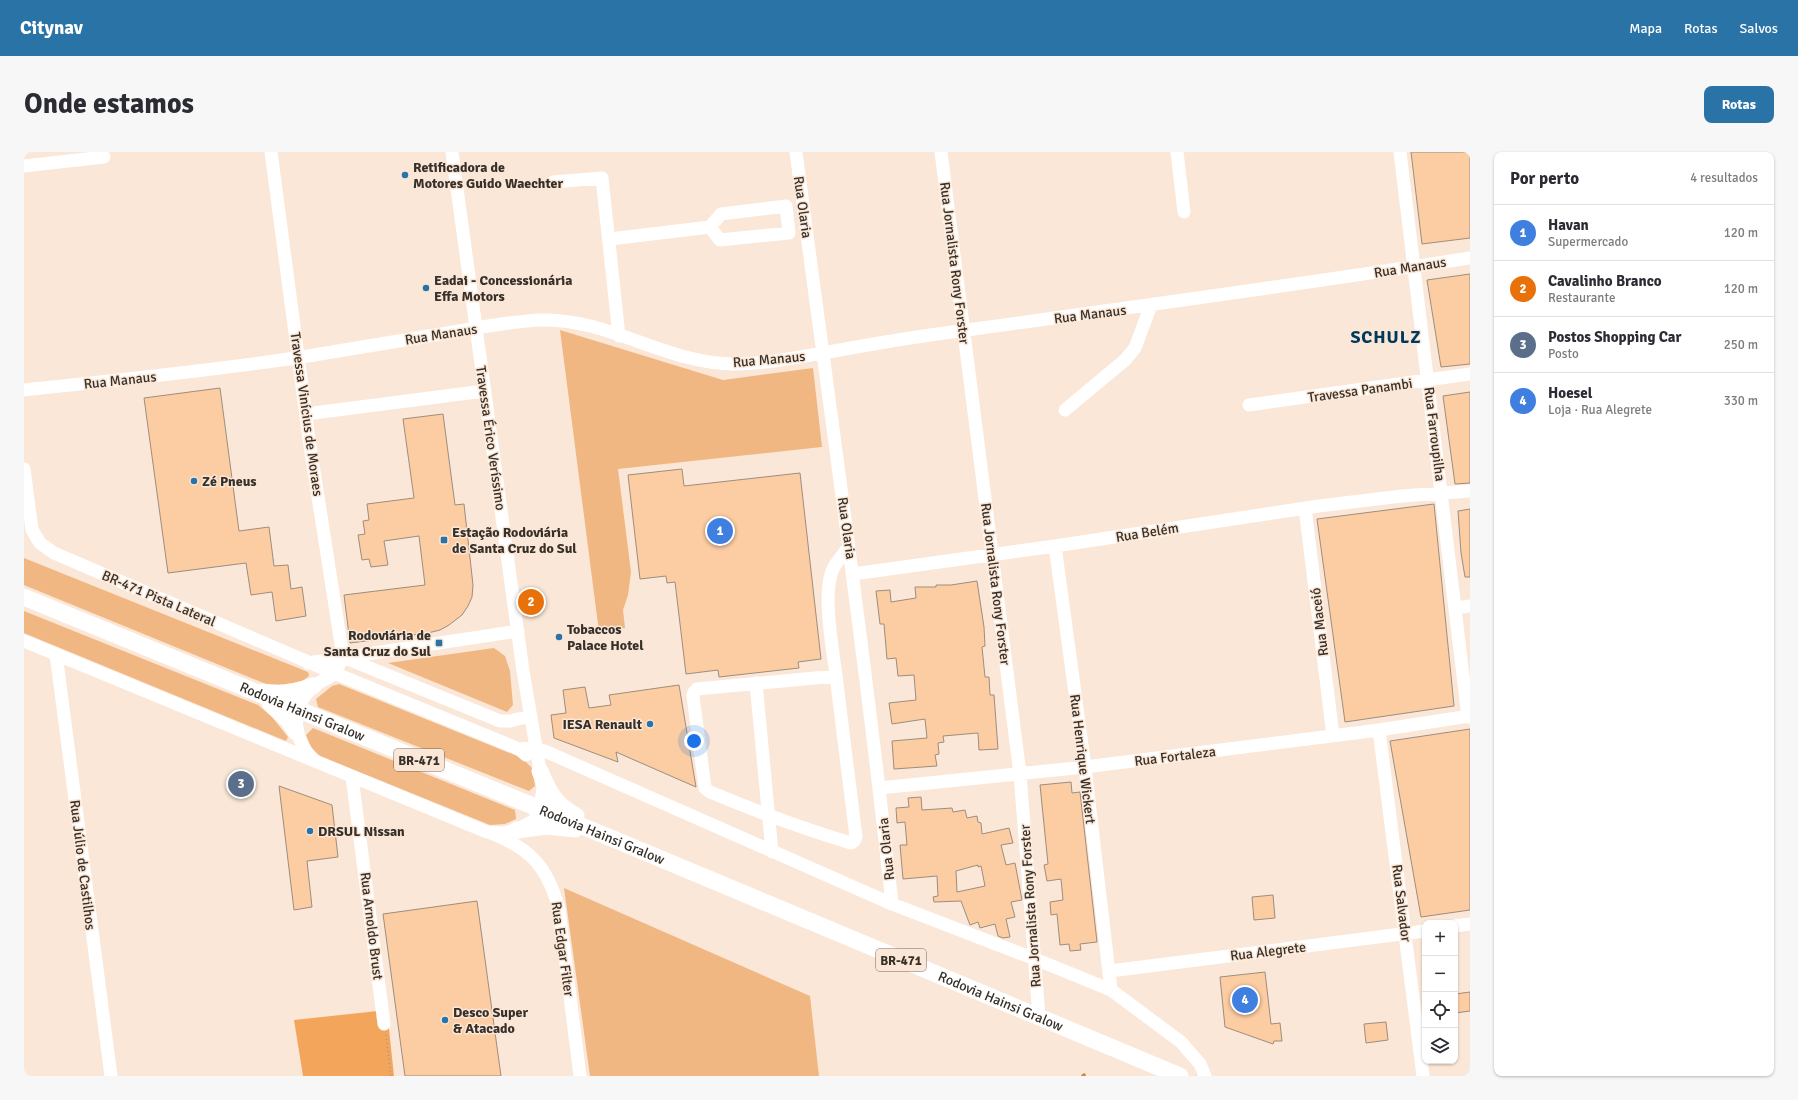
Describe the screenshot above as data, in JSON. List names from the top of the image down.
{
  "streets": {
    "main road": ["Rodovia Hainsi Gralow", "BR-471"],
    "street": [
      "Rua Olaria",
      "Rua Jornalista Rony Forster",
      "Rua Manaus",
      "Travessa Panambi",
      "Travessa Vinícius de Moraes",
      "Rua Farroupilha",
      "Travessa Érico Veríssimo",
      "Rua Belém",
      "BR-471 Pista Lateral",
      "Rua Maceió",
      "Rua Fortaleza",
      "Rua Henrique Wickert",
      "Rua Júlio de Castilhos",
      "Rua Salvador",
      "Rua Arnoldo Brust",
      "Rua Edgar Filter",
      "Rua Alegrete"
    ]
  },
  "crossings": [
    ["Rua Olaria", "Rua Manaus"],
    ["Rua Olaria", "Rua Belém"],
    ["Rua Olaria", "Rua Fortaleza"],
    ["Rua Jornalista Rony Forster", "Rua Manaus"],
    ["Rua Jornalista Rony Forster", "Rua Belém"],
    ["Rua Jornalista Rony Forster", "Rodovia Hainsi Gralow"],
    ["Rua Jornalista Rony Forster", "Rua Fortaleza"],
    ["Rua Manaus", "Travessa Vinícius de Moraes"],
    ["Rua Manaus", "Rua Farroupilha"],
    ["Rua Manaus", "Travessa Érico Veríssimo"],
    ["Travessa Panambi", "Rua Farroupilha"],
    ["Rua Farroupilha", "Rua Belém"],
    ["Rua Farroupilha", "Rua Fortaleza"],
    ["Travessa Érico Veríssimo", "Rodovia Hainsi Gralow"],
    ["Rua Belém", "Rua Maceió"],
    ["Rua Belém", "Rua Henrique Wickert"],
    ["Rua Maceió", "Rua Fortaleza"],
    ["Rua Fortaleza", "Rua Henrique Wickert"],
    ["Rua Fortaleza", "Rua Salvador"],
    ["Rua Henrique Wickert", "Rua Alegrete"],
    ["Rua Júlio de Castilhos", "Rua Edgar Filter"],
    ["Rua Salvador", "Rua Alegrete"],
    ["Rua Arnoldo Brust", "Rua Edgar Filter"]
  ],
  "districts": ["SCHULZ"],
  "places": {
    "other": [
      "Retificadora de Motores Guido Waechter",
      "Eadai - Concessionária Effa Motors",
      "Zé Pneus",
      "Tobaccos Palace Hotel",
      "IESA Renault",
      "DRSUL Nissan",
      "Desco Super & Atacado"
    ],
    "transit": ["Estação Rodoviária de Santa Cruz do Sul", "Rodoviária de Santa Cruz do Sul"]
  },
  "page": {
    "header": "Citynav",
    "nav": ["Mapa", "Rotas", "Salvos"],
    "buttons": "Rotas",
    "title": "Onde estamos",
    "heading": ["Por perto", "4 resultados"],
    "list": [
      {
        "mark": "1",
        "name": "Havan",
        "note": "Supermercado",
        "value": "120 m"
      },
      {
        "mark": "2",
        "name": "Cavalinho Branco",
        "note": "Restaurante",
        "value": "120 m"
      },
      {
        "mark": "3",
        "name": "Postos Shopping Car",
        "note": "Posto",
        "value": "250 m"
      },
      {
        "mark": "4",
        "name": "Hoesel",
        "note": "Loja · Rua Alegrete",
        "value": "330 m"
      }
    ],
    "pins": [
      "1",
      "2",
      "3",
      "4"
    ],
    "map_buttons": ["+", "−"]
  }
}
